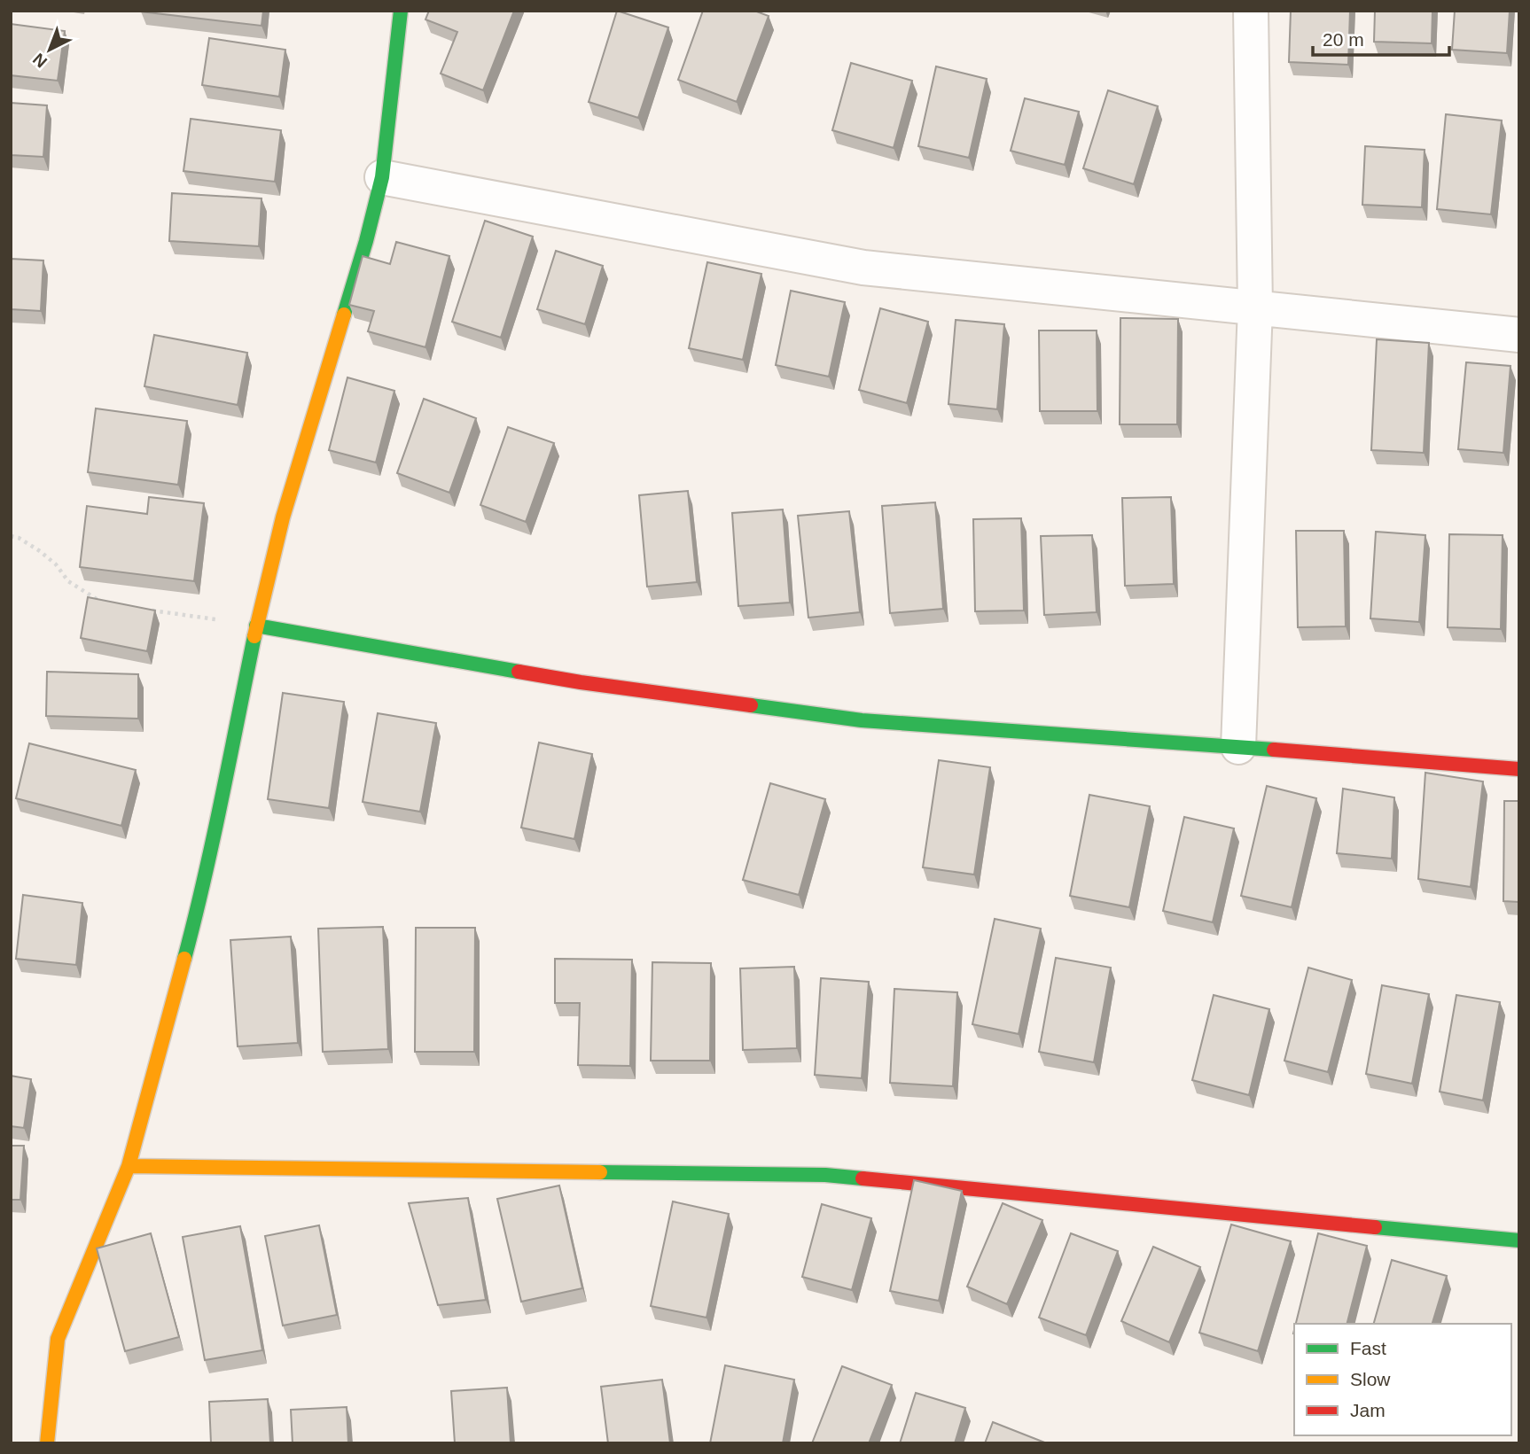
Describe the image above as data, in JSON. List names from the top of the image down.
{
  "legend": ["Fast", "Slow", "Jam"],
  "scale_bar": "20 m",
  "north": "bottom left"
}
